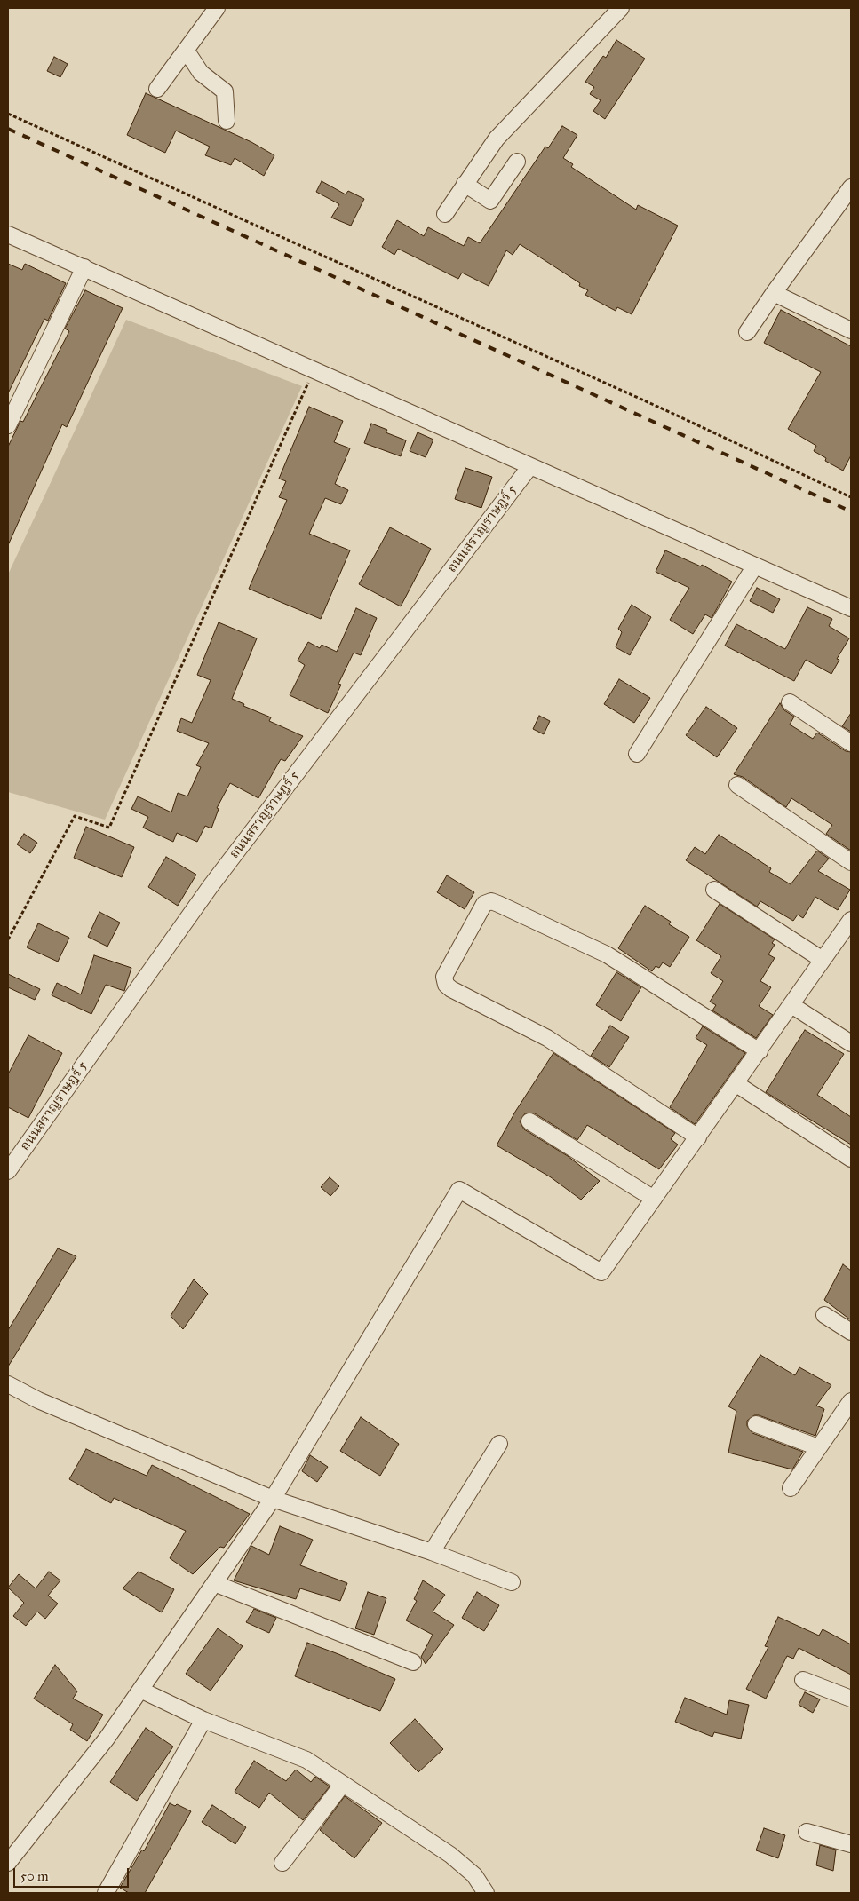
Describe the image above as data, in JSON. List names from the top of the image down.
{
  "streets": {
    "street": ["ถนนสราญราษฎร์ 5"]
  },
  "scale_bar": "50 m"
}
